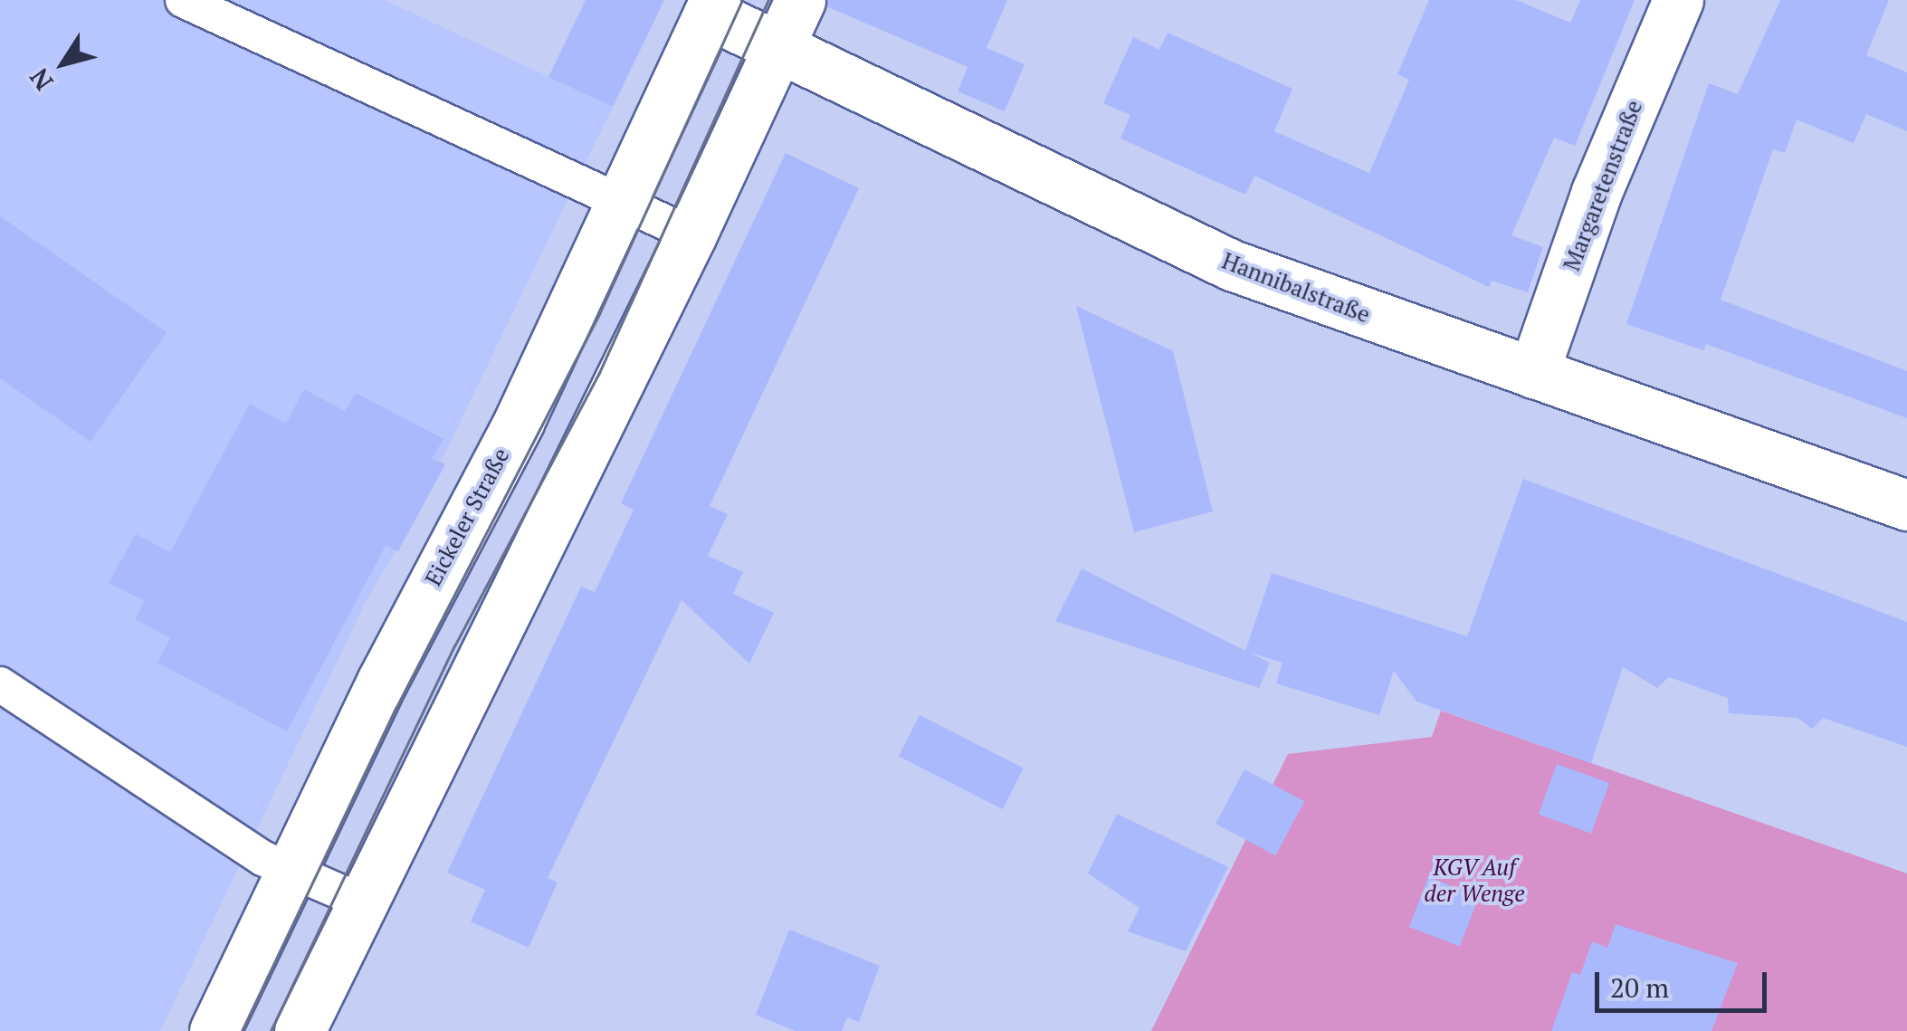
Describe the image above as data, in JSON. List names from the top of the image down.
{
  "streets": {
    "street": ["Margaretenstraße", "Hannibalstraße", "Eickeler Straße"]
  },
  "crossings": [
    ["Margaretenstraße", "Hannibalstraße"],
    ["Hannibalstraße", "Eickeler Straße"]
  ],
  "parks": ["KGV Auf der Wenge"],
  "scale_bar": "20 m",
  "north": "bottom left"
}
